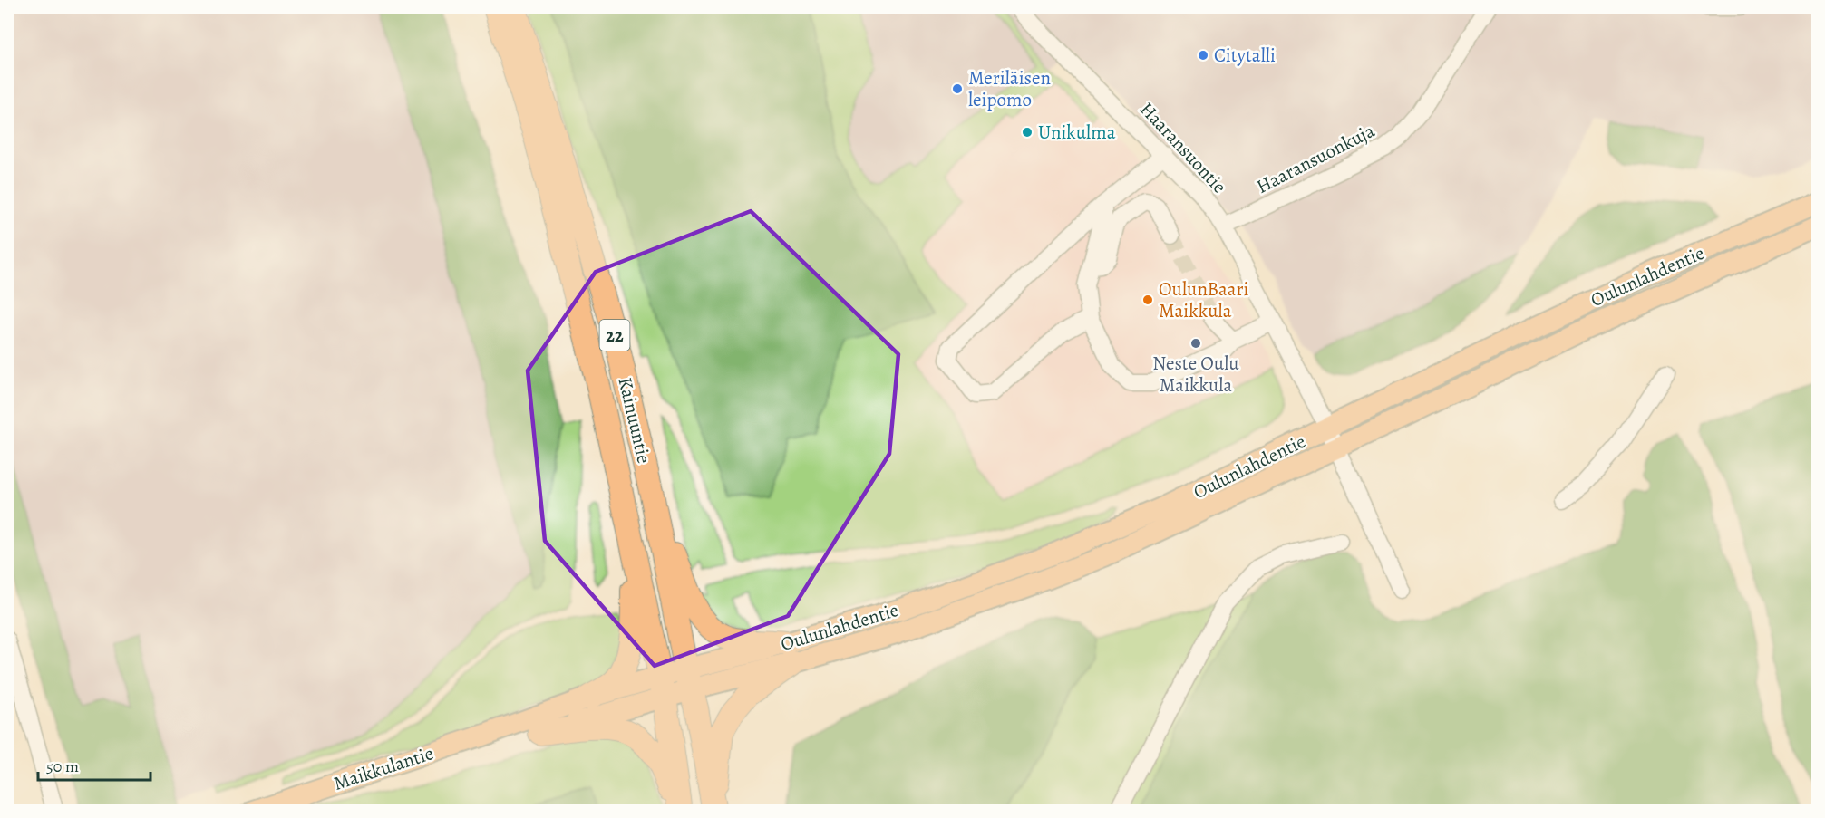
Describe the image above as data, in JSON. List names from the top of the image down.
{
  "streets": {
    "highway": ["22", "Kainuuntie"],
    "main road": ["Oulunlahdentie", "Maikkulantie"],
    "street": ["Haaransuontie", "Haaransuonkuja"]
  },
  "crossings": [
    ["Haaransuontie", "Haaransuonkuja"],
    ["Haaransuontie", "Oulunlahdentie"],
    ["Oulunlahdentie", "Kainuuntie"],
    ["Oulunlahdentie", "Maikkulantie"],
    ["Kainuuntie", "Maikkulantie"]
  ],
  "places": [
    "Citytalli",
    "Meriläisen leipomo",
    "Unikulma",
    "OulunBaari Maikkula",
    "Neste Oulu Maikkula"
  ],
  "scale_bar": "50 m"
}
